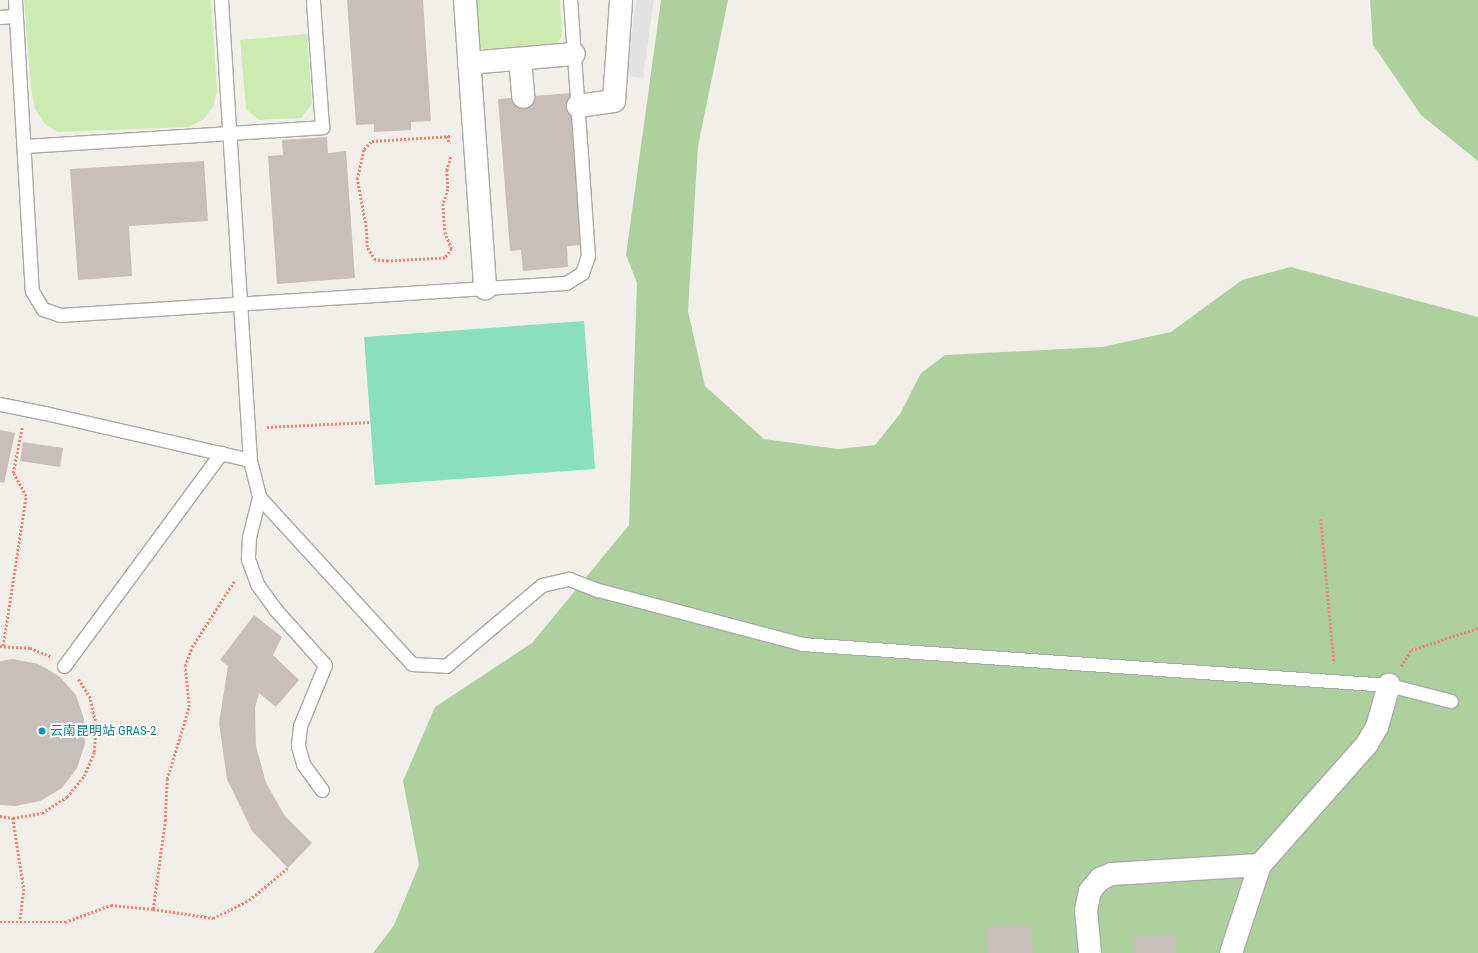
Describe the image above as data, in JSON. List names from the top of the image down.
{
  "places": ["云南昆明站 GRAS-2"]
}
